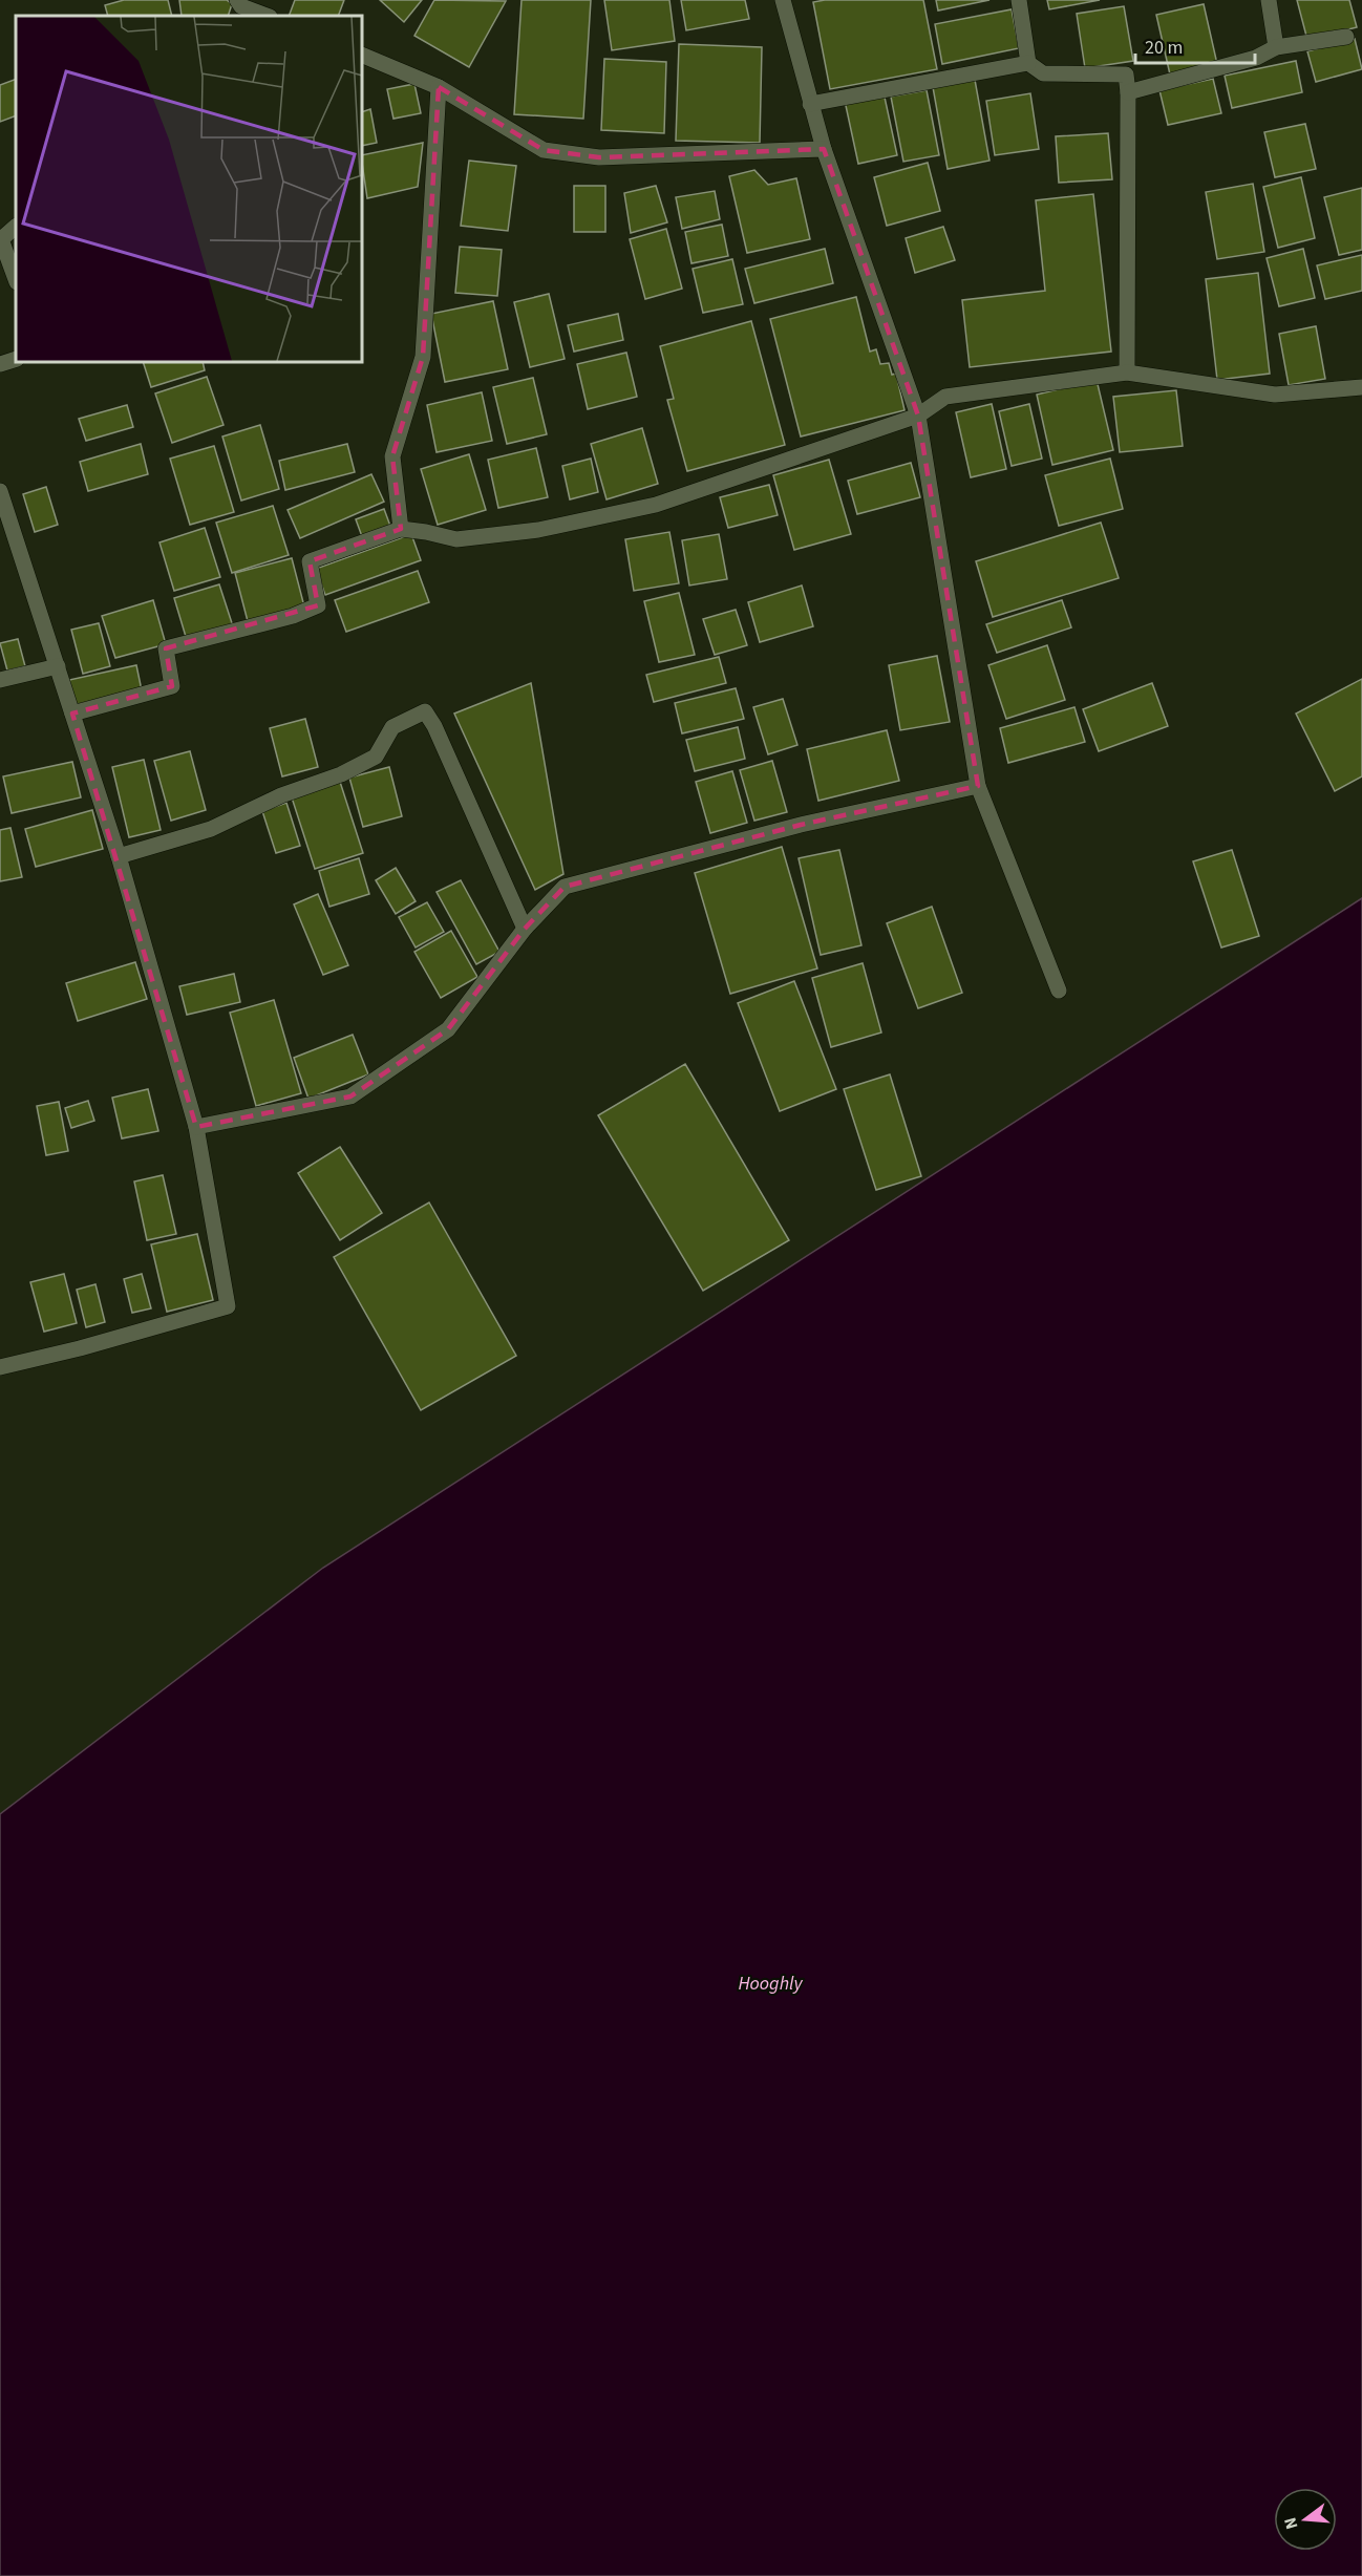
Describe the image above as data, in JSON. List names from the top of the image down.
{
  "water": ["Hooghly"],
  "scale_bar": "20 m",
  "north": "left"
}
